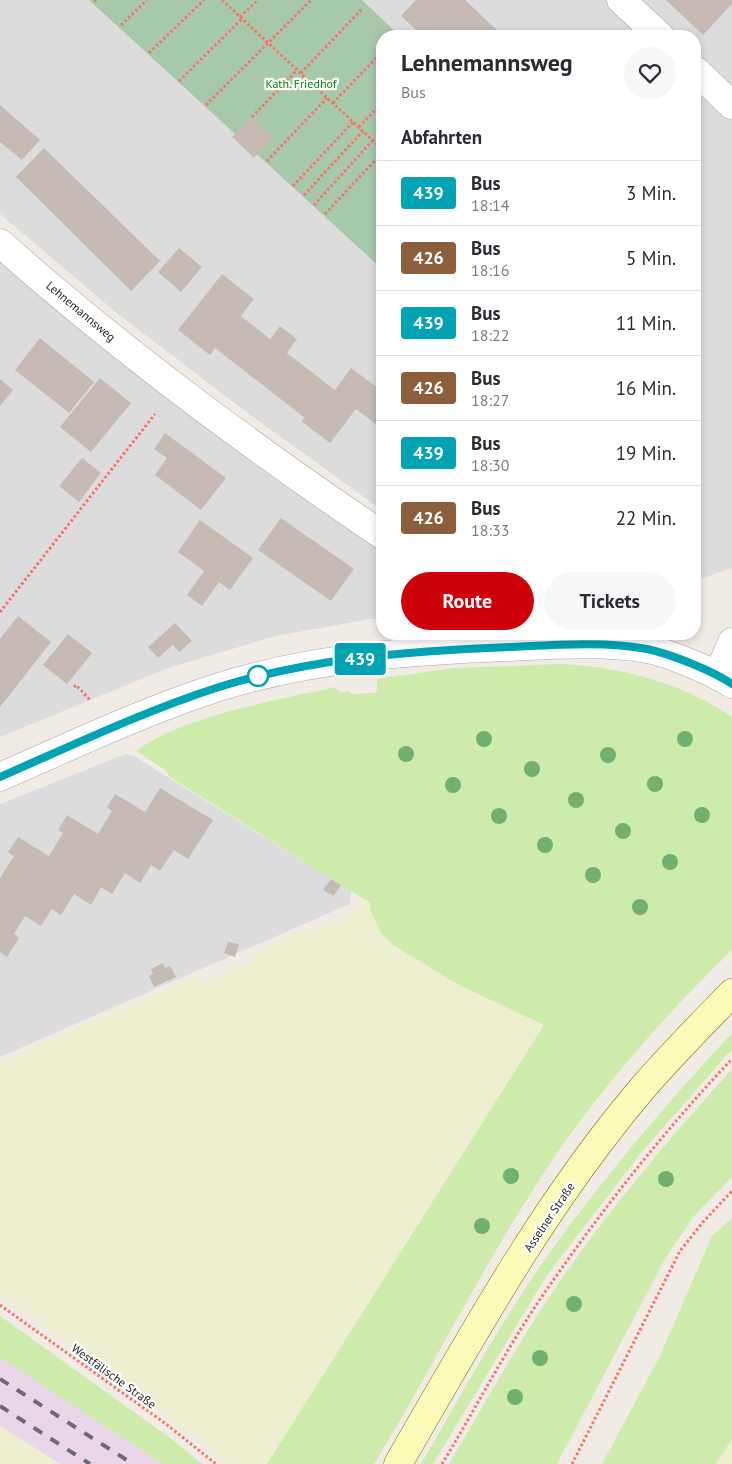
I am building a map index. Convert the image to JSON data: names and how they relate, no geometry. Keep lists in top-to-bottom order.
{
  "streets": {
    "main road": ["Asselner Straße"],
    "street": ["Lehnemannsweg"],
    "path": ["Westfälische Straße"]
  },
  "parks": ["Kath. Friedhof"],
  "lines": ["bus line 439"],
  "page": {
    "on_map": "439",
    "heading": [
      ["Lehnemannsweg", "Bus"],
      "Abfahrten"
    ],
    "list": [
      {
        "mark": "439",
        "name": "Bus",
        "note": "18:14",
        "value": "3 Min."
      },
      {
        "mark": "426",
        "name": "Bus",
        "note": "18:16",
        "value": "5 Min."
      },
      {
        "mark": "439",
        "name": "Bus",
        "note": "18:22",
        "value": "11 Min."
      },
      {
        "mark": "426",
        "name": "Bus",
        "note": "18:27",
        "value": "16 Min."
      },
      {
        "mark": "439",
        "name": "Bus",
        "note": "18:30",
        "value": "19 Min."
      },
      {
        "mark": "426",
        "name": "Bus",
        "note": "18:33",
        "value": "22 Min."
      }
    ],
    "buttons": ["Route", "Tickets"]
  }
}
